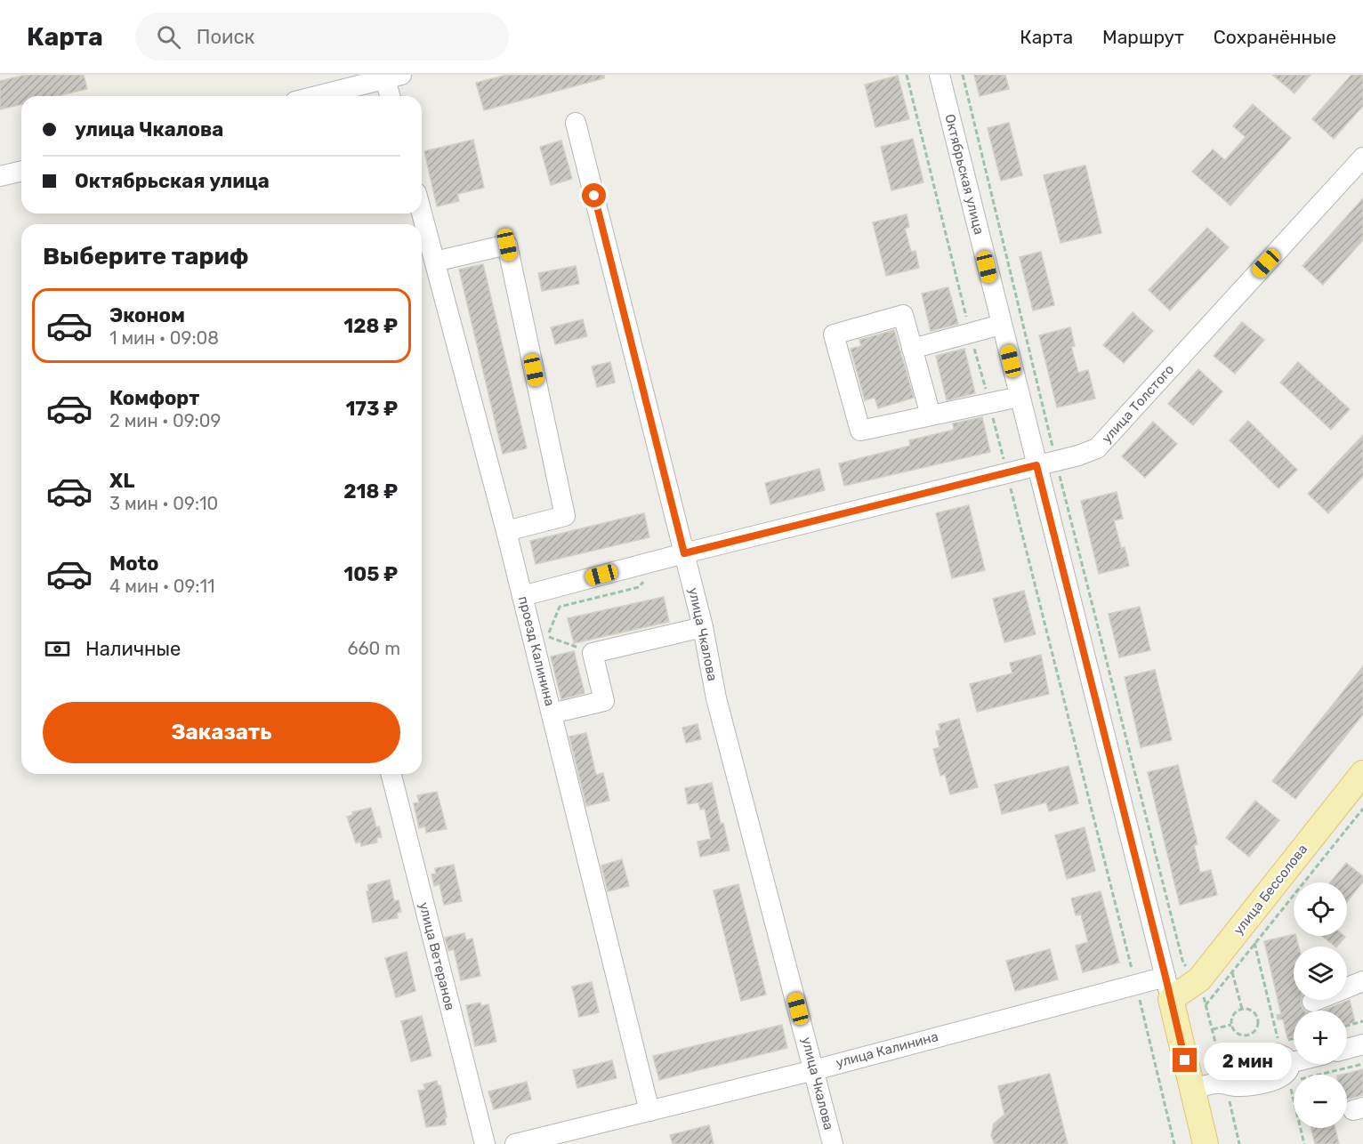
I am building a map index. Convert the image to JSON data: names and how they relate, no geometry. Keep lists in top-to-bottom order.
{
  "streets": {
    "main road": ["Октябрьская улица", "улица Бессолова"],
    "street": [
      "улица Толстого",
      "улица Чкалова",
      "проезд Калинина",
      "улица Ветеранов",
      "улица Калинина"
    ]
  },
  "crossings": [
    ["Октябрьская улица", "улица Толстого"],
    ["Октябрьская улица", "улица Бессолова"],
    ["Октябрьская улица", "улица Калинина"],
    ["улица Толстого", "улица Чкалова"],
    ["улица Толстого", "проезд Калинина"],
    ["улица Чкалова", "улица Калинина"],
    ["проезд Калинина", "улица Калинина"],
    ["улица Бессолова", "улица Калинина"]
  ],
  "page": {
    "header": "Карта",
    "search": "Поиск",
    "nav": ["Карта", "Маршрут", "Сохранённые"],
    "banner": ["улица Чкалова", "Октябрьская улица"],
    "heading": "Выберите тариф",
    "list": [
      {
        "name": "Эконом",
        "note": "1 мин · 09:08",
        "value": "128 ₽"
      },
      {
        "name": "Комфорт",
        "note": "2 мин · 09:09",
        "value": "173 ₽"
      },
      {
        "name": "XL",
        "note": "3 мин · 09:10",
        "value": "218 ₽"
      },
      {
        "name": "Moto",
        "note": "4 мин · 09:11",
        "value": "105 ₽"
      }
    ],
    "pay": ["Наличные", "660 m"],
    "buttons": "Заказать",
    "map_buttons": ["+", "−"],
    "bubble": "2 мин"
  }
}
